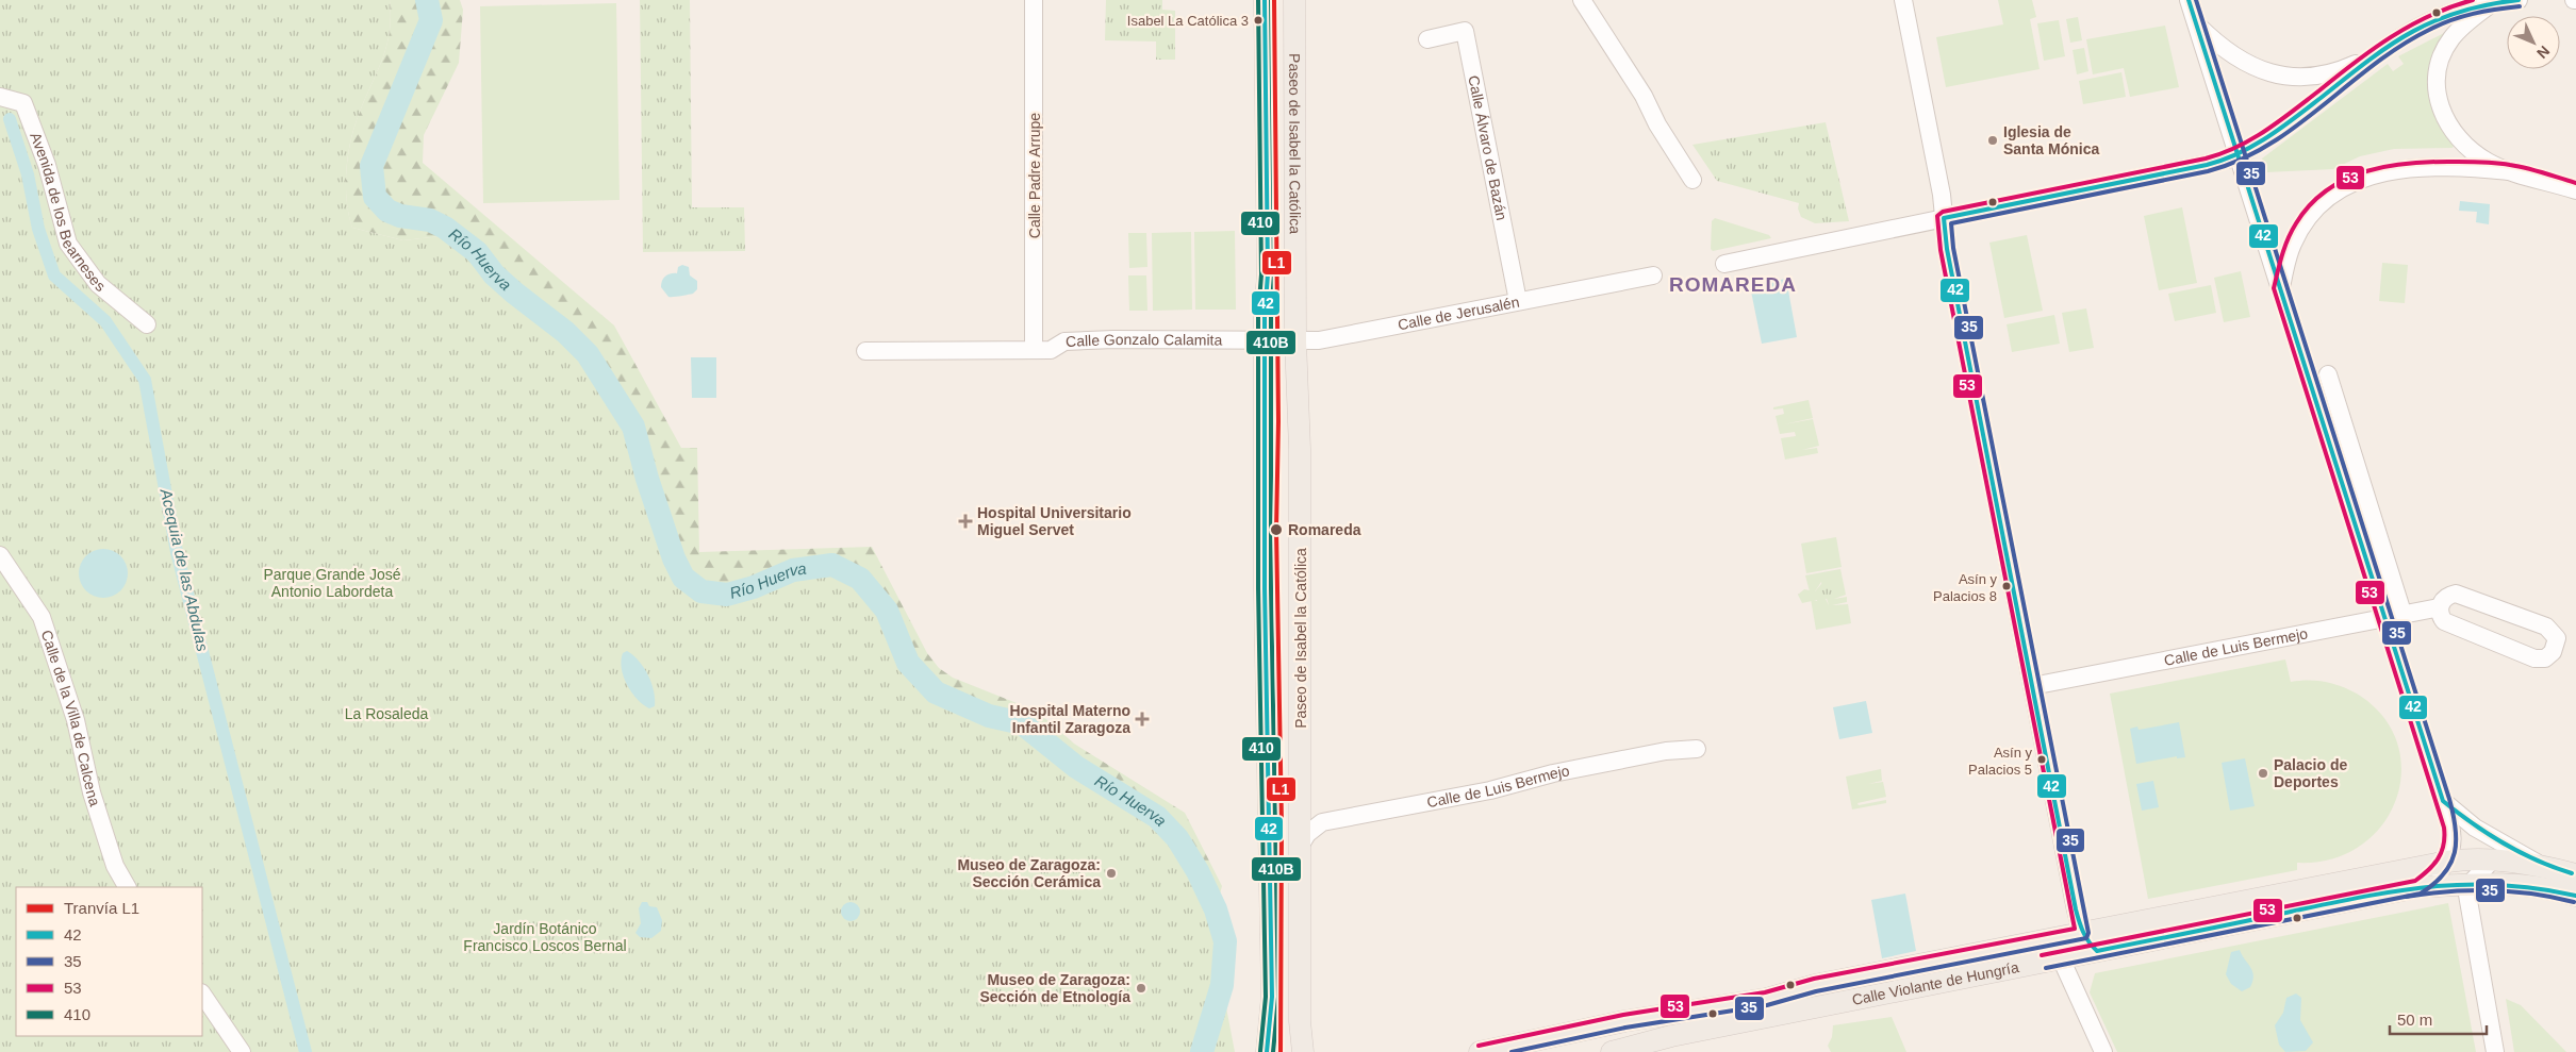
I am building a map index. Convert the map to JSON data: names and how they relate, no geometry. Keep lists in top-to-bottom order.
{
  "streets": {
    "main road": ["Paseo de Isabel la Católica", "Calle Violante de Hungría"],
    "street": [
      "Calle Álvaro de Bazán",
      "Calle Padre Arrupe",
      "Avenida de los Bearneses",
      "Calle de Jerusalén",
      "Calle Gonzalo Calamita",
      "Calle de Luis Bermejo",
      "Calle de la Villa de Calcena"
    ]
  },
  "crossings": [
    ["Paseo de Isabel la Católica", "Calle de Jerusalén"],
    ["Paseo de Isabel la Católica", "Calle Gonzalo Calamita"],
    ["Calle Álvaro de Bazán", "Calle de Jerusalén"],
    ["Calle Padre Arrupe", "Calle Gonzalo Calamita"],
    ["Calle de Jerusalén", "Calle Gonzalo Calamita"]
  ],
  "districts": ["ROMAREDA"],
  "water": ["Río Huerva", "Acequia de las Abdulas"],
  "parks": ["Parque Grande José Antonio Labordeta", "La Rosaleda", "Jardín Botánico Francisco Loscos Bernal"],
  "places": {
    "other": [
      "Isabel La Católica 3",
      "Iglesia de Santa Mónica",
      "Romareda",
      "Asín y Palacios 8",
      "Asín y Palacios 5",
      "Palacio de Deportes",
      "Museo de Zaragoza: Sección Cerámica",
      "Museo de Zaragoza: Sección de Etnología"
    ],
    "health": ["Hospital Universitario Miguel Servet", "Hospital Materno Infantil Zaragoza"]
  },
  "lines": [
    "tram line L1",
    "transit line 42",
    "transit line 35",
    "transit line 53",
    "transit line 410",
    "transit line 410B"
  ],
  "legend": [
    "Tranvía L1",
    "42",
    "35",
    "53",
    "410"
  ],
  "scale_bar": "50 m",
  "north": "bottom right"
}
